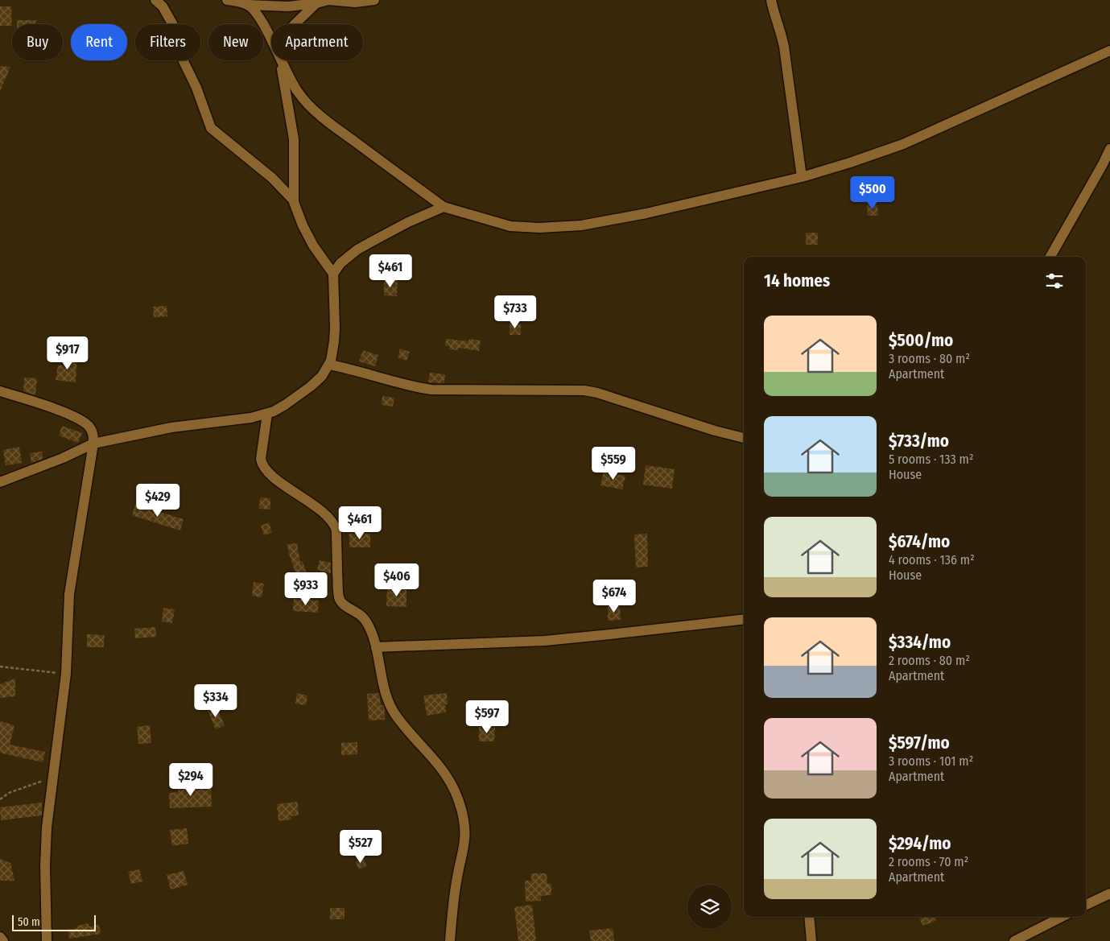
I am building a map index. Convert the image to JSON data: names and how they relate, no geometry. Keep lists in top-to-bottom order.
{
  "scale_bar": "50 m",
  "page": {
    "chip": [
      "Buy",
      "Rent",
      "Filters",
      "New",
      "Apartment"
    ],
    "price": [
      "$500",
      "$461",
      "$733",
      "$917",
      "$559",
      "$429",
      "$461",
      "$406",
      "$933",
      "$674",
      "$334",
      "$597",
      "$294",
      "$527"
    ],
    "heading": "14 homes",
    "list": [
      {
        "name": "$500/mo",
        "note": "3 rooms · 80 m² · Apartment"
      },
      {
        "name": "$733/mo",
        "note": "5 rooms · 133 m² · House"
      },
      {
        "name": "$674/mo",
        "note": "4 rooms · 136 m² · House"
      },
      {
        "name": "$334/mo",
        "note": "2 rooms · 80 m² · Apartment"
      },
      {
        "name": "$597/mo",
        "note": "3 rooms · 101 m² · Apartment"
      },
      {
        "name": "$294/mo",
        "note": "2 rooms · 70 m² · Apartment"
      }
    ],
    "scale": "50 m"
  }
}
